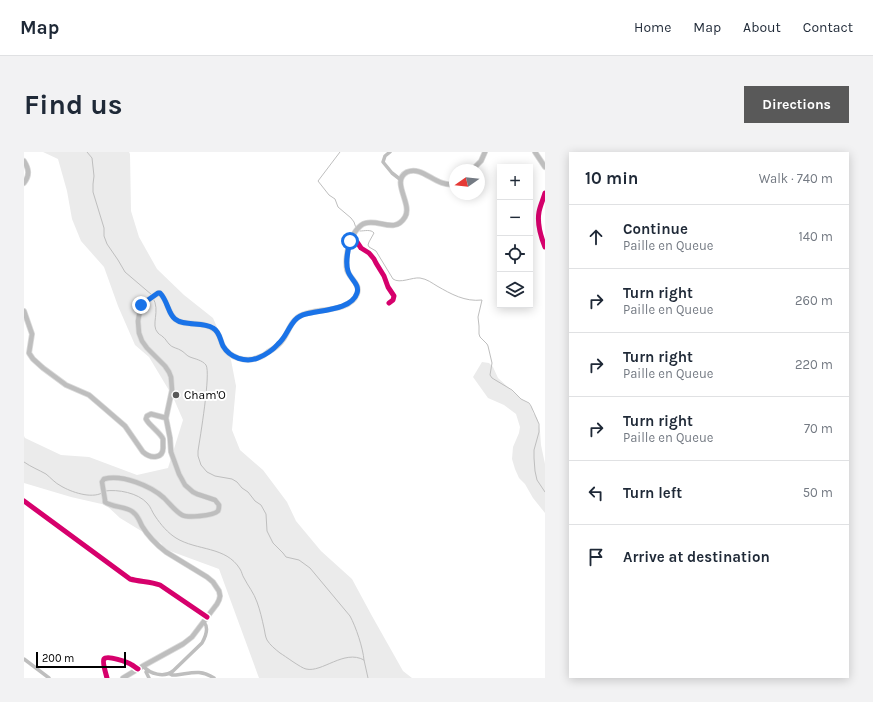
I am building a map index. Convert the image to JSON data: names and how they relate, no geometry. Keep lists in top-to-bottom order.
{
  "places": ["Cham'O"],
  "scale_bar": "200 m",
  "north": "left",
  "page": {
    "header": "Map",
    "nav": [
      "Home",
      "Map",
      "About",
      "Contact"
    ],
    "buttons": "Directions",
    "title": "Find us",
    "heading": ["10 min", "Walk · 740 m"],
    "map_buttons": ["+", "−"],
    "list": [
      ["Continue", "Paille en Queue", "140 m"],
      ["Turn right", "Paille en Queue", "260 m"],
      ["Turn right", "Paille en Queue", "220 m"],
      ["Turn right", "Paille en Queue", "70 m"],
      ["Turn left", "50 m"],
      "Arrive at destination"
    ],
    "scale": "200 m"
  }
}
